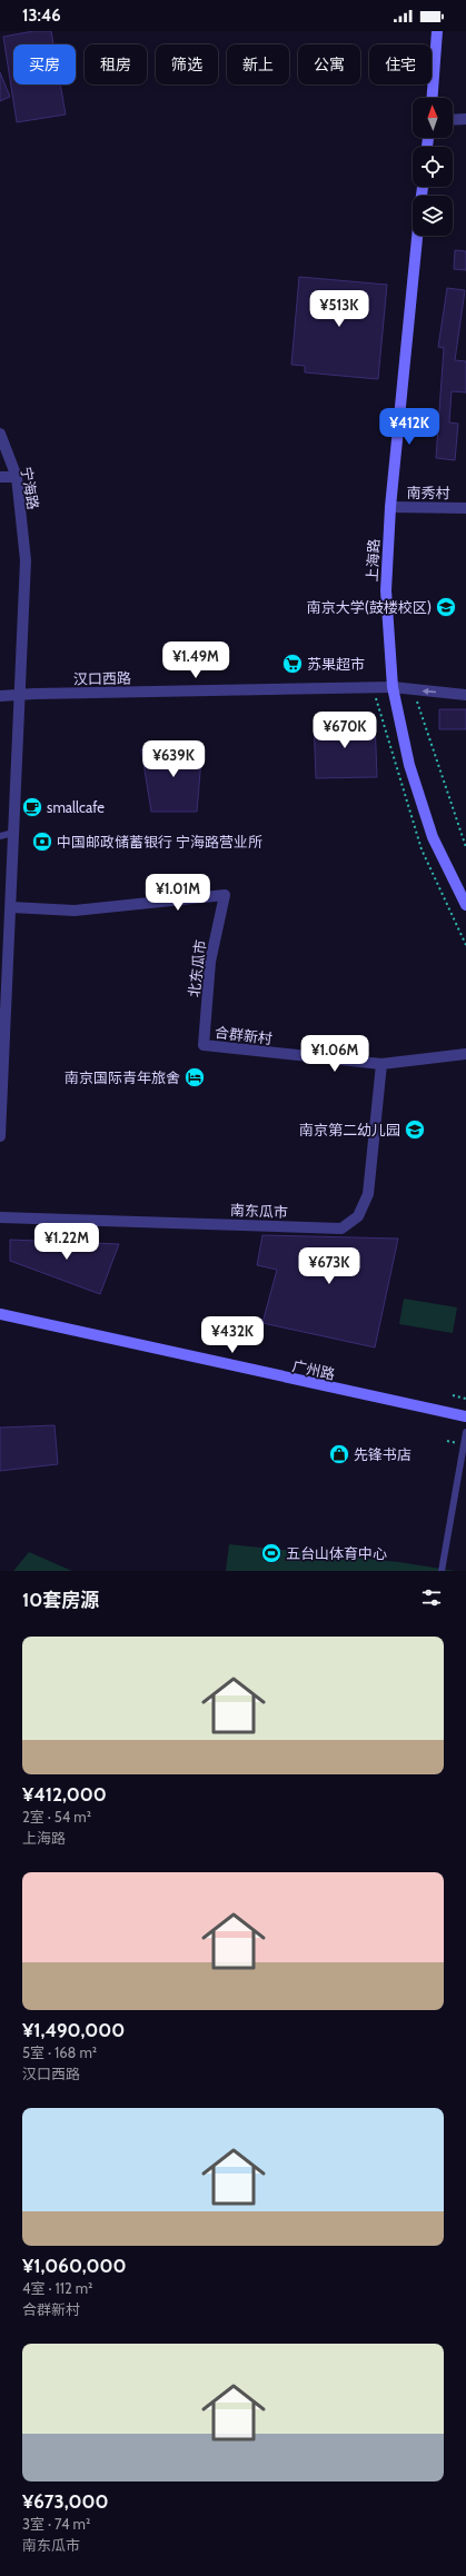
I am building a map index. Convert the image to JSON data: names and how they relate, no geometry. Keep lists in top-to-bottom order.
{
  "streets": {
    "main road": ["上海路", "广州路"],
    "street": [
      "宁海路",
      "南秀村",
      "汉口西路",
      "北东瓜市",
      "合群新村",
      "南东瓜市"
    ]
  },
  "crossings": [
    ["宁海路", "汉口西路"],
    ["宁海路", "北东瓜市"],
    ["南秀村", "上海路"],
    ["上海路", "汉口西路"],
    ["北东瓜市", "合群新村"],
    ["合群新村", "南东瓜市"]
  ],
  "places": {
    "school or university": ["南京大学(鼓楼校区)", "南京第二幼儿园"],
    "supermarket": ["苏果超市"],
    "cafe": ["smallcafe"],
    "bank": ["中国邮政储蓄银行 宁海路营业所"],
    "hotel": ["南京国际青年旅舍"],
    "shop": ["先锋书店"],
    "sports": ["五台山体育中心"]
  },
  "north": "top",
  "page": {
    "status": "13:46",
    "chip": [
      "买房",
      "租房",
      "筛选",
      "新上",
      "公寓",
      "住宅"
    ],
    "price": [
      "¥513K",
      "¥412K",
      "¥1.49M",
      "¥670K",
      "¥639K",
      "¥1.01M",
      "¥1.06M",
      "¥1.22M",
      "¥673K",
      "¥432K"
    ],
    "heading": "10套房源",
    "list": [
      {
        "name": "¥412,000",
        "note": "2室 · 54 m² · 上海路"
      },
      {
        "name": "¥1,490,000",
        "note": "5室 · 168 m² · 汉口西路"
      },
      {
        "name": "¥1,060,000",
        "note": "4室 · 112 m² · 合群新村"
      },
      {
        "name": "¥673,000",
        "note": "3室 · 74 m² · 南东瓜市"
      }
    ]
  }
}
